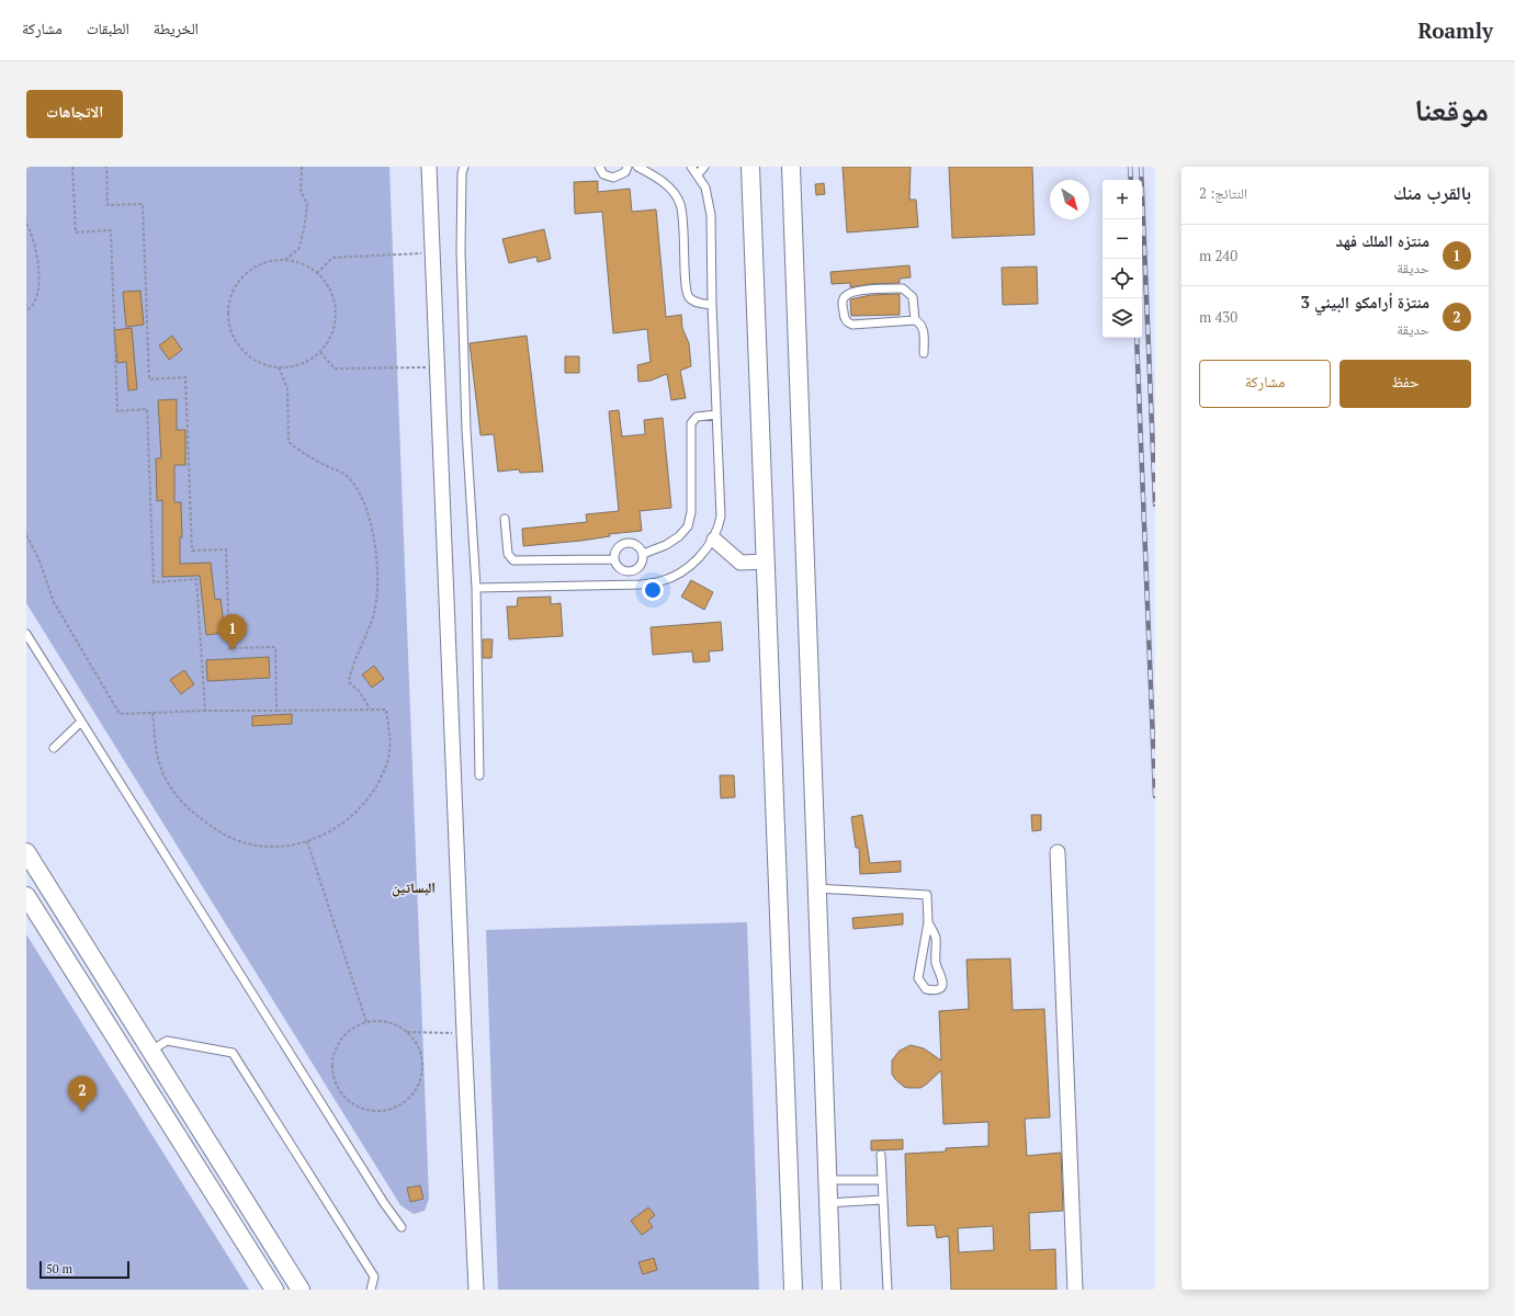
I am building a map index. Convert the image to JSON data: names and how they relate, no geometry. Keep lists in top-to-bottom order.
{
  "districts": ["البساتين"],
  "scale_bar": "50 m",
  "north": "bottom right",
  "page": {
    "header": "Roamly",
    "nav": ["الخريطة", "الطبقات", "مشاركة"],
    "title": "موقعنا",
    "buttons": [
      "الاتجاهات",
      ["حفظ", "مشاركة"]
    ],
    "heading": ["بالقرب منك", "النتائج: 2"],
    "map_buttons": ["+", "−"],
    "list": [
      {
        "mark": "1",
        "name": "منتزه الملك فهد",
        "note": "حديقة",
        "value": "240 m"
      },
      {
        "mark": "2",
        "name": "منتزة أرامكو البيئي 3",
        "note": "حديقة",
        "value": "430 m"
      }
    ],
    "pins": ["1", "2"],
    "scale": "50 m"
  }
}
